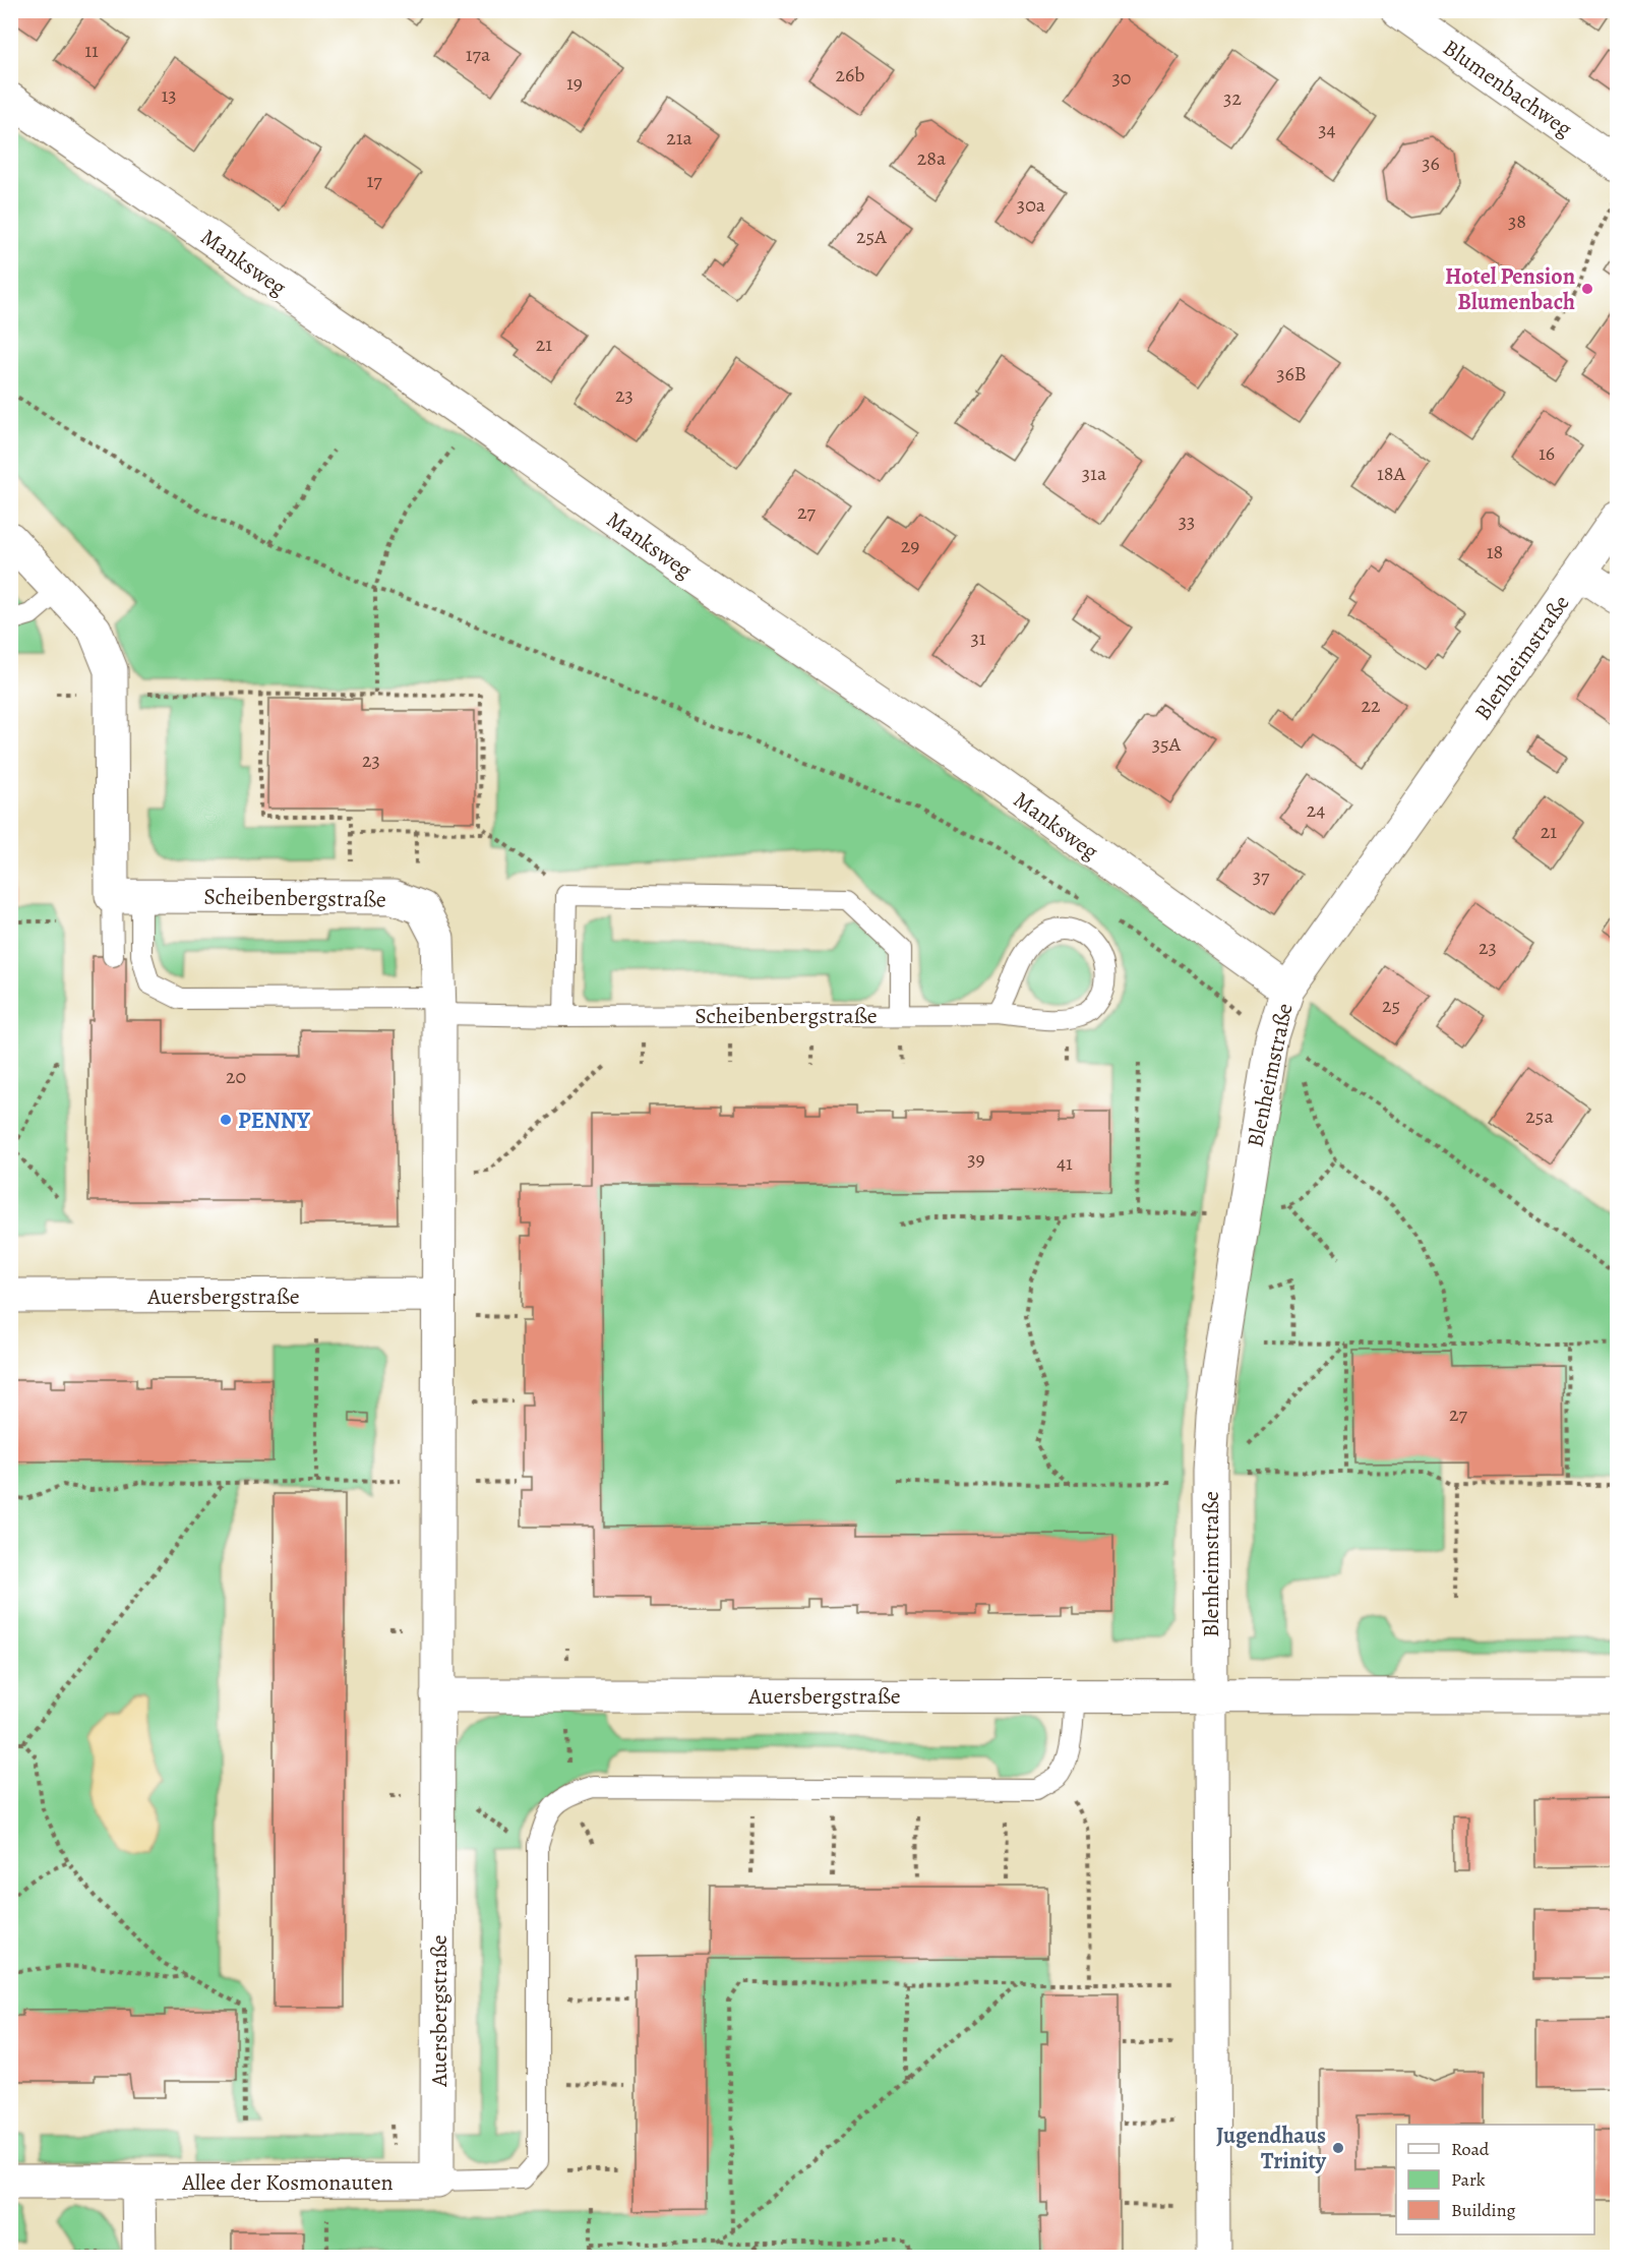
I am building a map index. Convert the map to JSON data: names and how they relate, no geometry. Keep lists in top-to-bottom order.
{
  "streets": {
    "street": [
      "Blumenbachweg",
      "Manksweg",
      "Blenheimstraße",
      "Scheibenbergstraße",
      "Auersbergstraße",
      "Allee der Kosmonauten"
    ]
  },
  "crossings": [
    ["Manksweg", "Blenheimstraße"],
    ["Blenheimstraße", "Auersbergstraße"],
    ["Scheibenbergstraße", "Auersbergstraße"],
    ["Auersbergstraße", "Allee der Kosmonauten"]
  ],
  "places": ["Hotel Pension Blumenbach", "PENNY", "Jugendhaus Trinity"],
  "house_numbers": [
    "11",
    "17a",
    "26b",
    "30",
    "19",
    "13",
    "32",
    "34",
    "21a",
    "28a",
    "36",
    "17",
    "30a",
    "38",
    "25A",
    "21",
    "36B",
    "23",
    "16",
    "31a",
    "18A",
    "27",
    "33",
    "29",
    "18",
    "31",
    "22",
    "35A",
    "23",
    "24",
    "21",
    "37",
    "23",
    "25",
    "20",
    "25a",
    "39",
    "41",
    "27"
  ],
  "legend": ["Road", "Park", "Building"]
}
